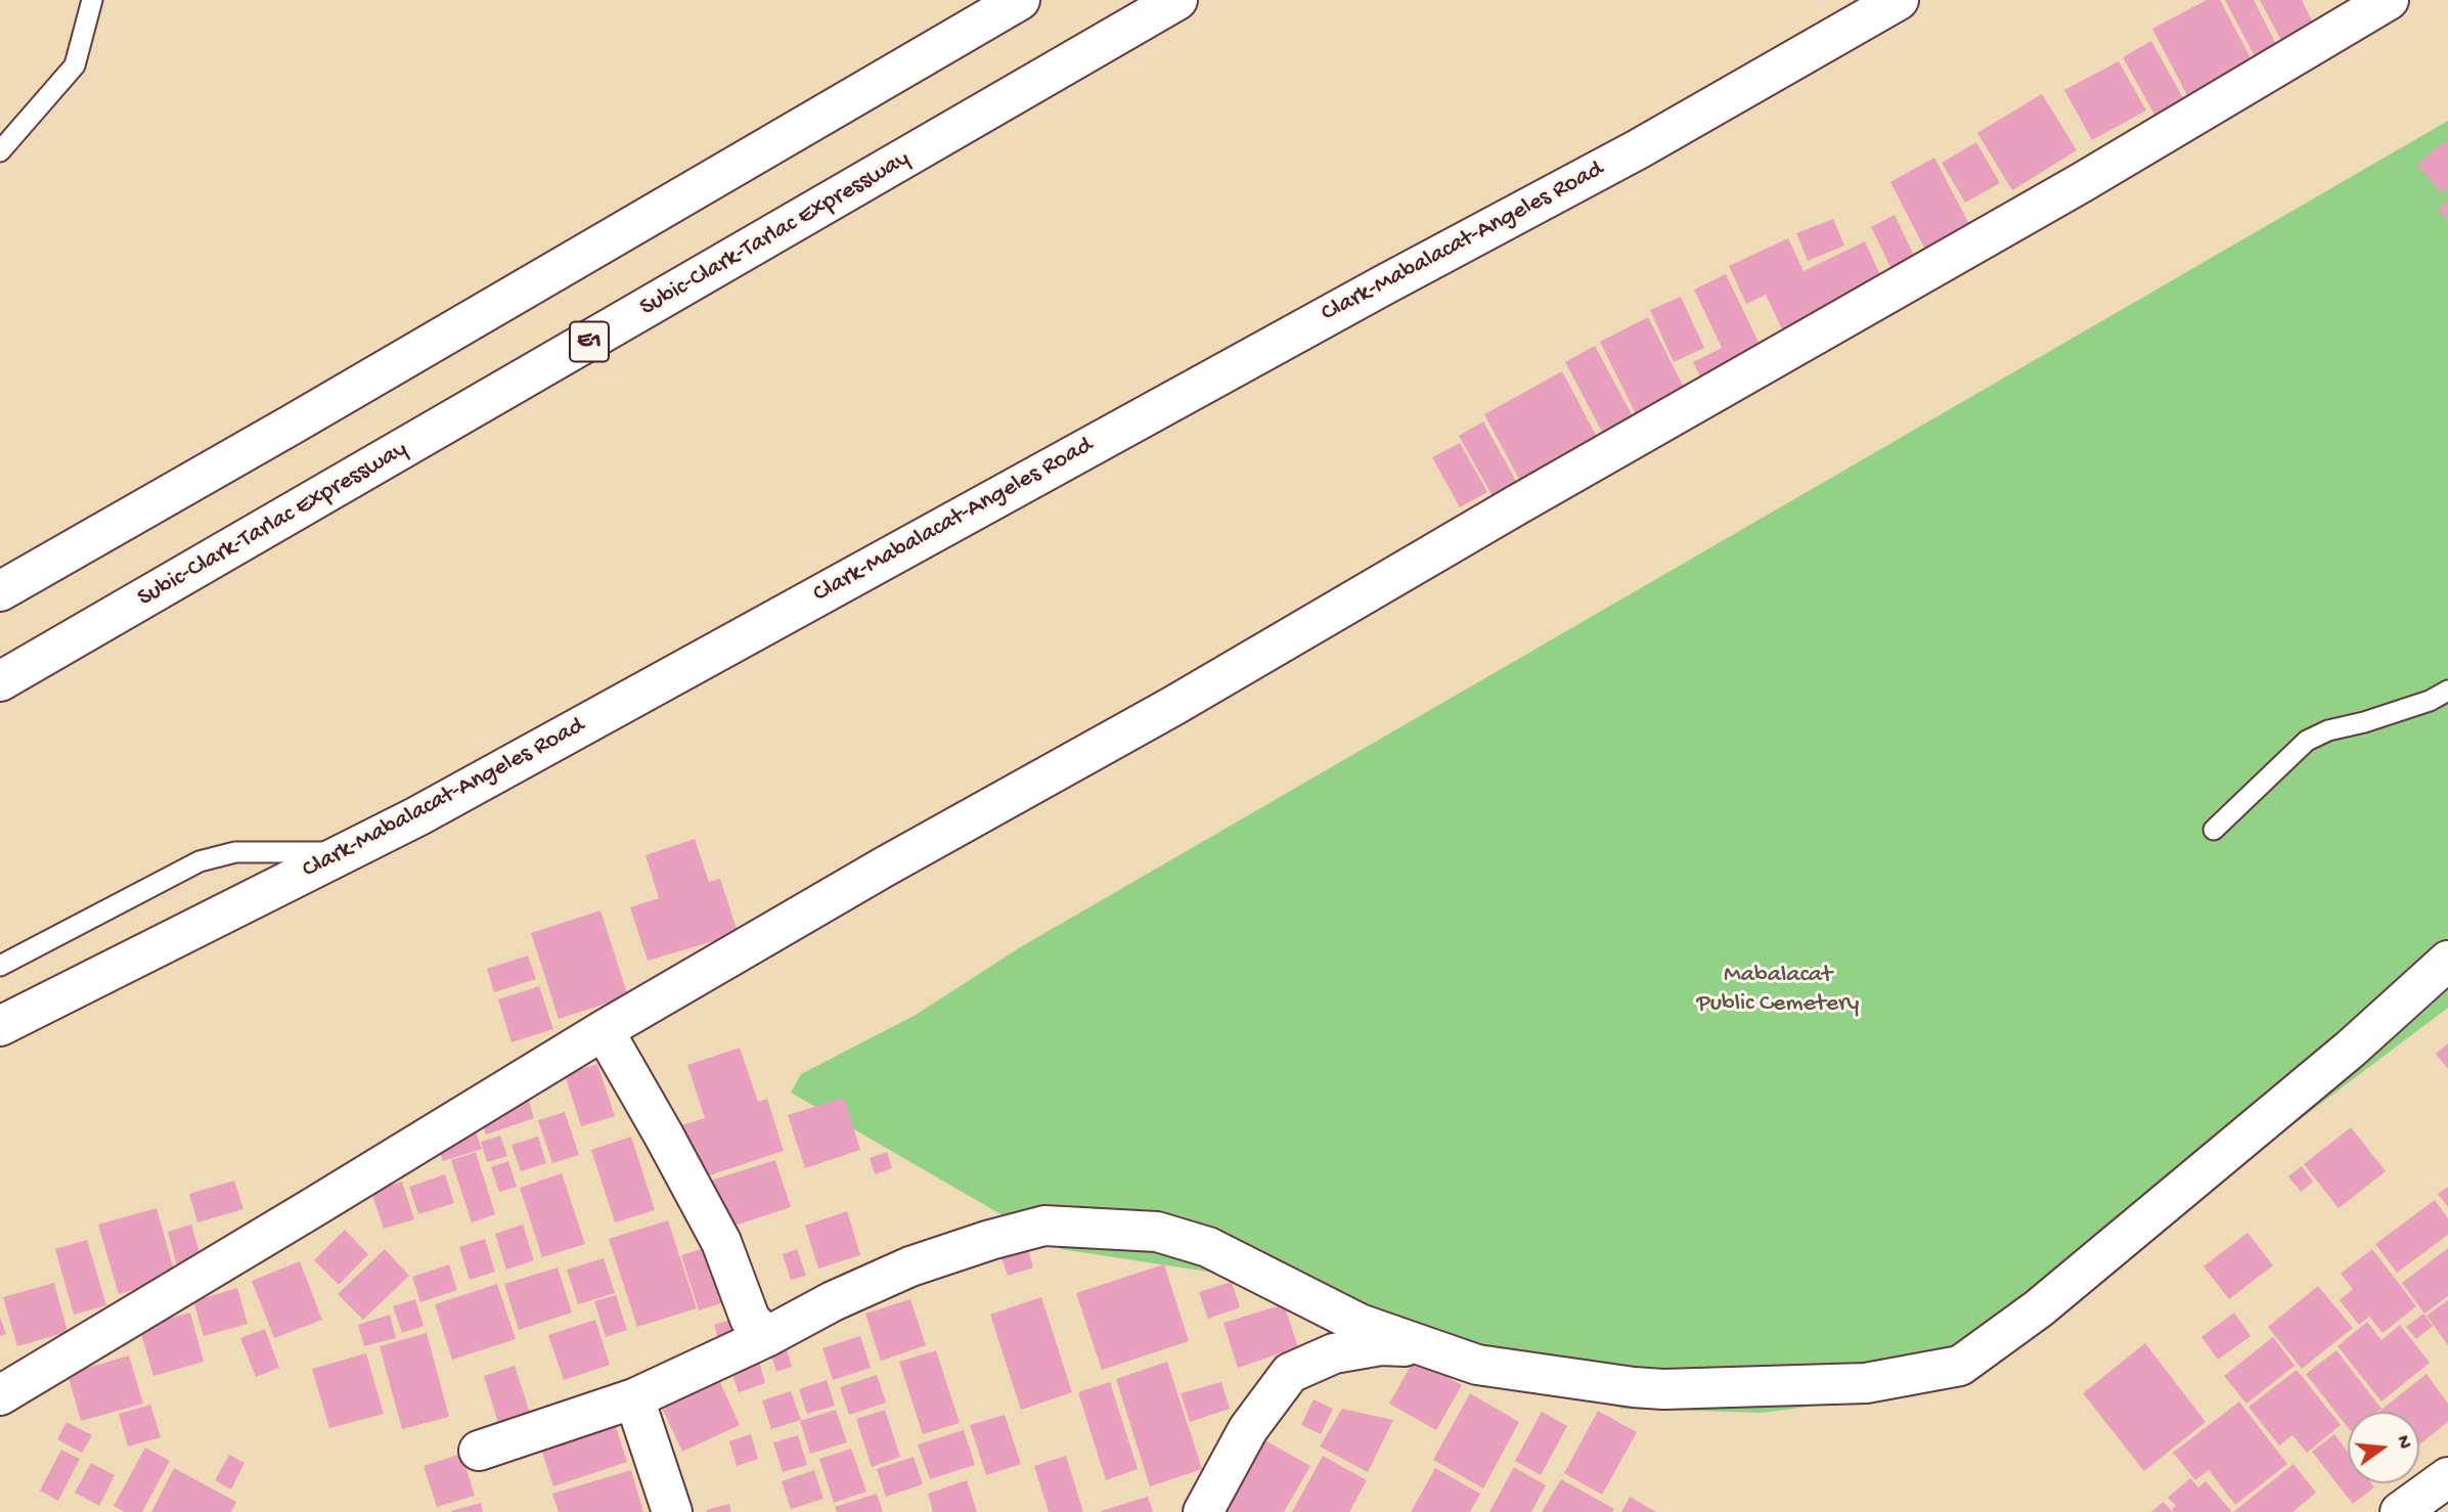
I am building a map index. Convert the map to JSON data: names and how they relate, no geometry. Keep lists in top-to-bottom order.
{
  "streets": {
    "main road": ["Subic-Clark-Tarlac Expressway", "Clark-Mabalacat-Angeles Road", "E1"]
  },
  "parks": ["Mabalacat Public Cemetery"],
  "north": "right"
}
